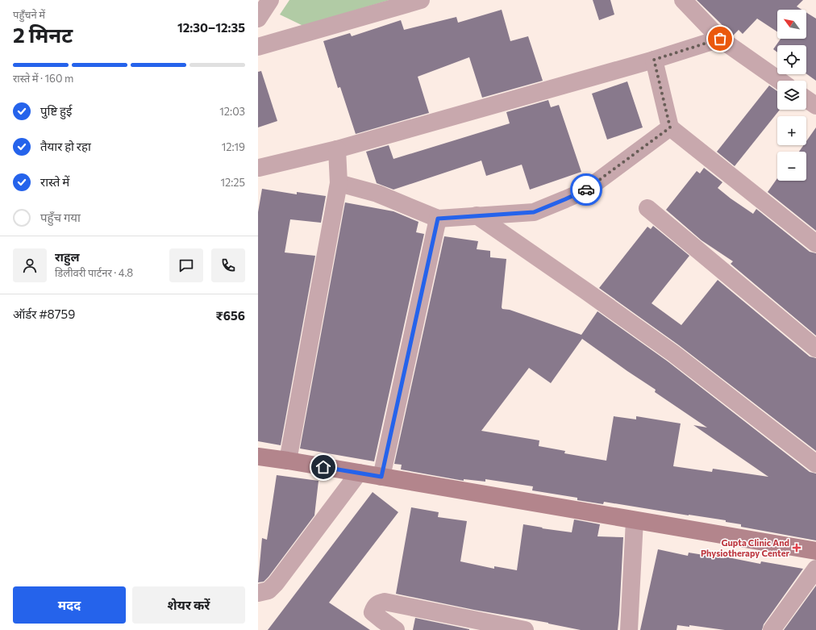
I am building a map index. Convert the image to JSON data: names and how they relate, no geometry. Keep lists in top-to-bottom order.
{
  "places": {
    "health": ["Gupta Clinic And Physiotherapy Center"]
  },
  "north": "top left",
  "page": {
    "heading": ["2 मिनट", "पहुँचने में", "12:30–12:35"],
    "panel": [
      "राहुल",
      "डिलीवरी पार्टनर · 4.8",
      "ऑर्डर #8759",
      "₹656"
    ],
    "map_buttons": ["+", "−"],
    "bar": "रास्ते में · 160 m",
    "list": [
      ["पुष्टि हुई", "12:03"],
      ["तैयार हो रहा", "12:19"],
      ["रास्ते में", "12:25"],
      "पहुँच गया"
    ],
    "buttons": ["मदद", "शेयर करें"]
  }
}
